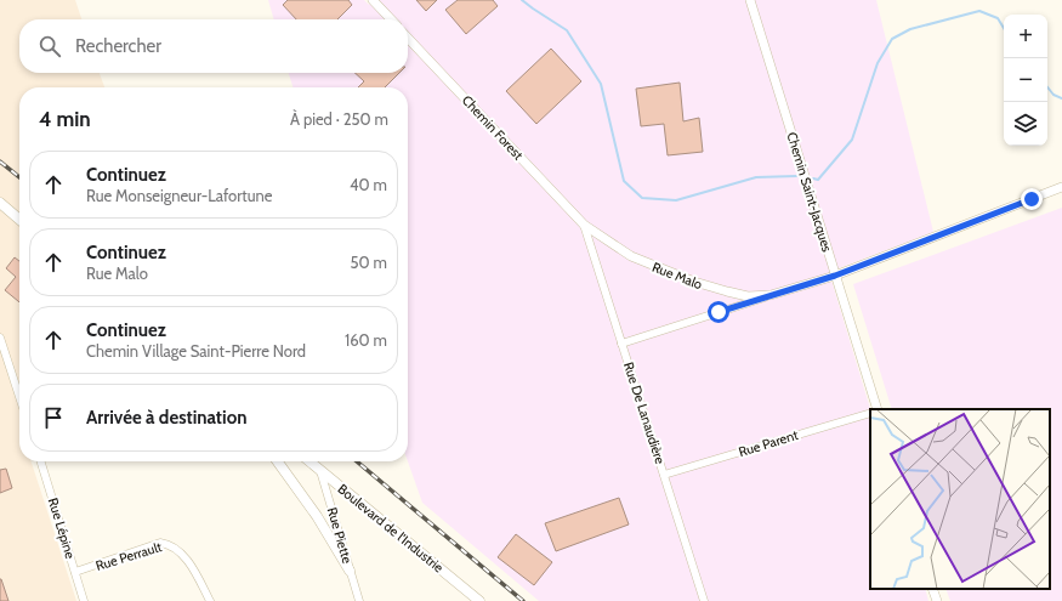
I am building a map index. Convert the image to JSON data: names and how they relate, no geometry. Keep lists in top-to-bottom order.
{
  "streets": {
    "main road": ["Boulevard de l'Industrie"],
    "street": [
      "Chemin Forest",
      "Chemin Saint-Jacques",
      "Rue Malo",
      "Rue De Lanaudière",
      "Rue Parent",
      "Rue Lépine",
      "Rue Piette",
      "Rue Perrault"
    ]
  },
  "crossings": [
    ["Chemin Forest", "Rue Malo"],
    ["Chemin Forest", "Rue De Lanaudière"],
    ["Chemin Saint-Jacques", "Rue Malo"],
    ["Rue Malo", "Rue De Lanaudière"],
    ["Rue De Lanaudière", "Rue Parent"],
    ["Rue Lépine", "Rue Perrault"],
    ["Boulevard de l'Industrie", "Rue Piette"]
  ],
  "page": {
    "map_buttons": ["+", "−"],
    "search": "Rechercher",
    "heading": ["4 min", "À pied · 250 m"],
    "list": [
      ["Continuez", "Rue Monseigneur-Lafortune", "40 m"],
      ["Continuez", "Rue Malo", "50 m"],
      ["Continuez", "Chemin Village Saint-Pierre Nord", "160 m"],
      "Arrivée à destination"
    ]
  }
}
